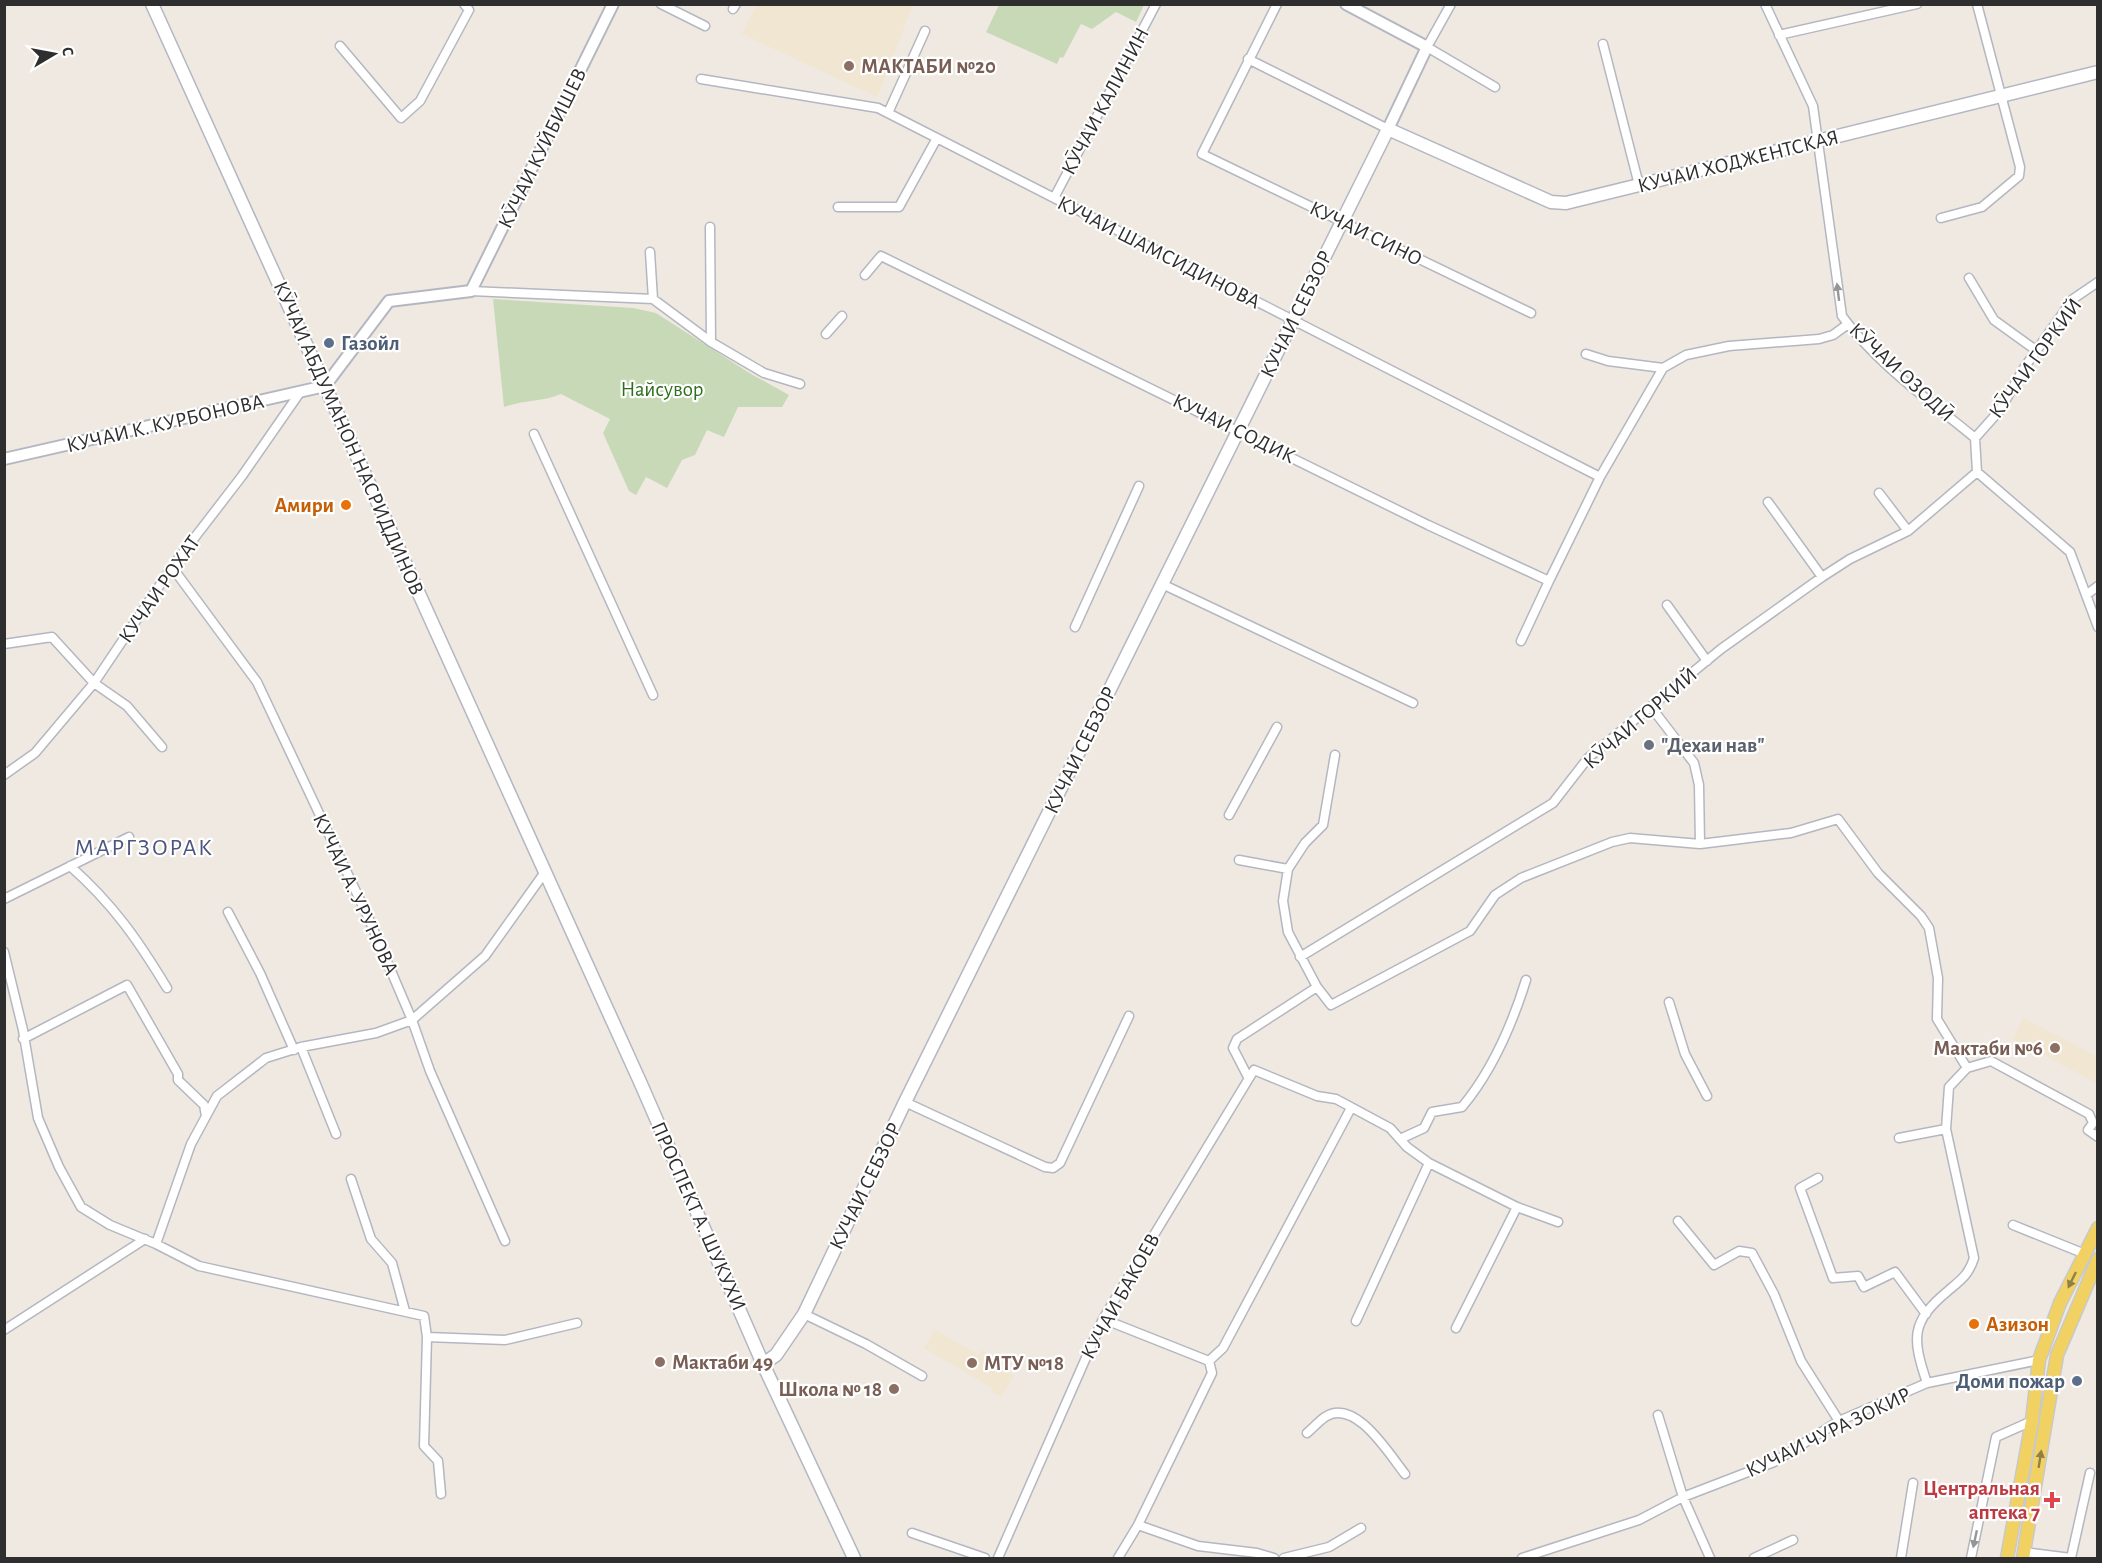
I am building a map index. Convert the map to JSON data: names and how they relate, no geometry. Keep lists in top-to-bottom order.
{
  "streets": {
    "main road": [
      "КУЧАИ ХОДЖЕНТСКАЯ",
      "КУЧАИ СЕБЗОР",
      "КӮЧАИ АБДУМАНОН НАСРИДДИНОВ",
      "ПРОСПЕКТ А. ШУКУХИ"
    ],
    "street": [
      "КӮЧАИ КАЛИНИН",
      "КӮЧАИ КУЙБИШЕВ",
      "КУЧАИ СИНО",
      "КУЧАИ ШАМСИДИНОВА",
      "КӮЧАИ ГОРКИЙ",
      "КӮЧАИ ОЗОДӢ",
      "КУЧАИ К. КУРБОНОВА",
      "КУЧАИ СОДИК",
      "КУЧАИ РОХАТ",
      "КУЧАИ А. УРУНОВА",
      "КУЧАИ БАКОЕВ",
      "КУЧАИ ЧУРА ЗОКИР"
    ]
  },
  "crossings": [
    ["КӮЧАИ КАЛИНИН", "КУЧАИ ШАМСИДИНОВА"],
    ["КУЧАИ ХОДЖЕНТСКАЯ", "КУЧАИ СЕБЗОР"],
    ["КУЧАИ ХОДЖЕНТСКАЯ", "КӮЧАИ ОЗОДӢ"],
    ["КУЧАИ СИНО", "КУЧАИ СЕБЗОР"],
    ["КУЧАИ ШАМСИДИНОВА", "КУЧАИ СЕБЗОР"],
    ["КУЧАИ СЕБЗОР", "КУЧАИ СОДИК"],
    ["КУЧАИ СЕБЗОР", "ПРОСПЕКТ А. ШУКУХИ"],
    ["КӮЧАИ ГОРКИЙ", "КӮЧАИ ОЗОДӢ"],
    ["КУЧАИ К. КУРБОНОВА", "КӮЧАИ АБДУМАНОН НАСРИДДИНОВ"],
    ["КУЧАИ К. КУРБОНОВА", "КУЧАИ РОХАТ"],
    ["КӮЧАИ АБДУМАНОН НАСРИДДИНОВ", "ПРОСПЕКТ А. ШУКУХИ"],
    ["КУЧАИ РОХАТ", "КУЧАИ А. УРУНОВА"]
  ],
  "districts": ["МАРГЗОРАК"],
  "parks": ["Найсувор"],
  "places": {
    "other": [
      "МАКТАБИ №20",
      "Газойл",
      "Амири",
      "\"Дехаи нав\"",
      "Мактаби №6",
      "Азизон",
      "Мактаби 49",
      "МТУ №18",
      "Доми пожар",
      "Школа № 18"
    ],
    "health": ["Центральная аптека 7"]
  },
  "north": "right"
}
